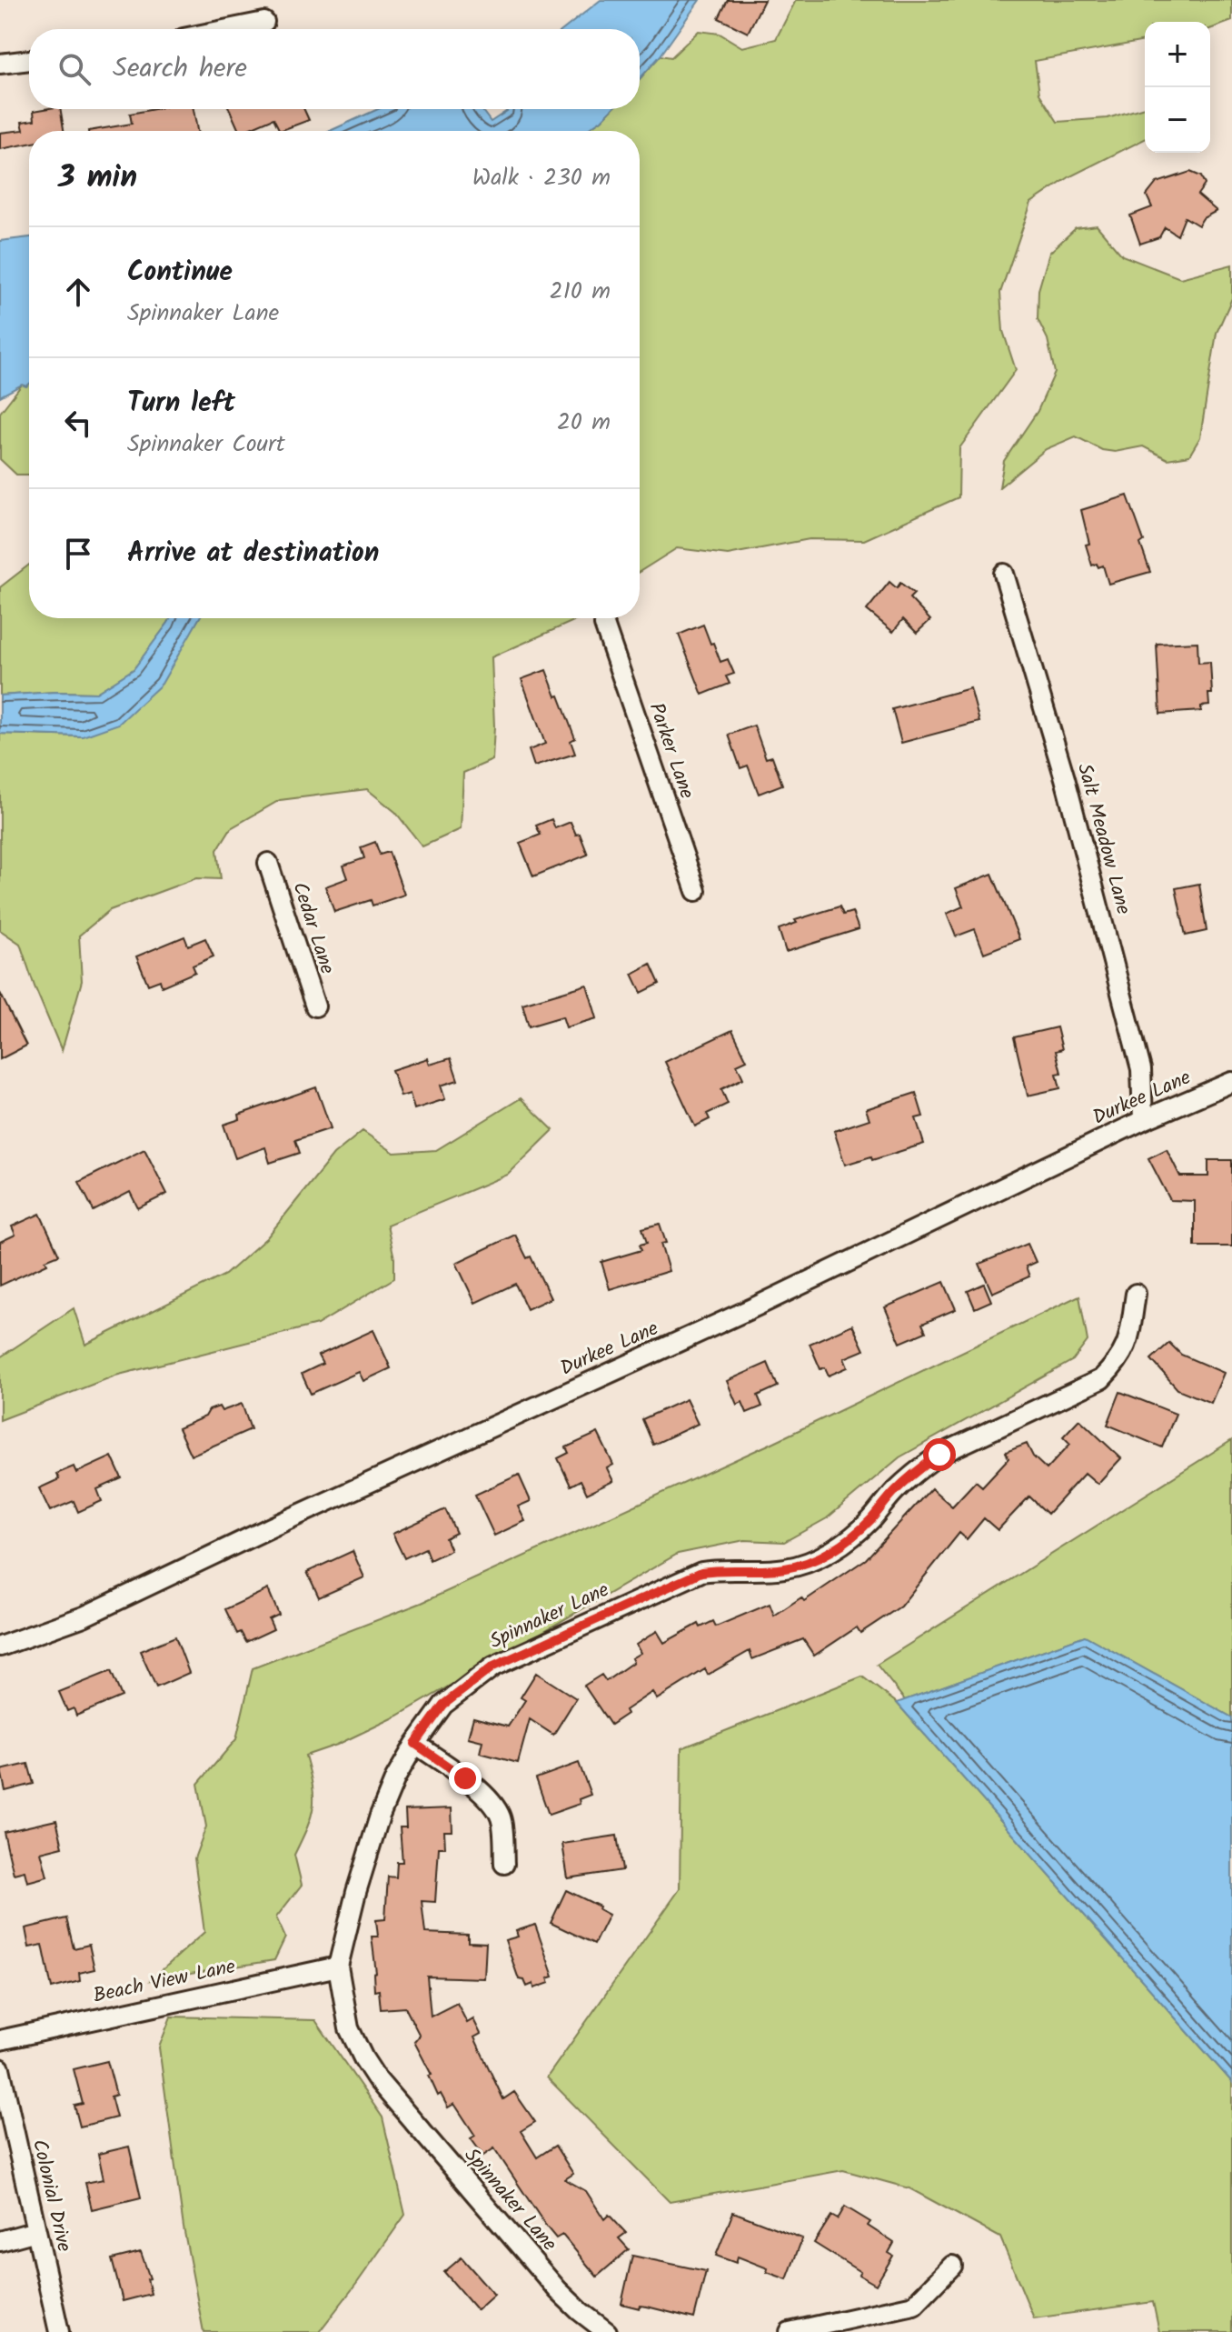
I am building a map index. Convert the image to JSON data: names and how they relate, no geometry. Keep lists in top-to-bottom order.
{
  "streets": {
    "street": [
      "Parker Lane",
      "Salt Meadow Lane",
      "Cedar Lane",
      "Durkee Lane",
      "Spinnaker Lane",
      "Beach View Lane",
      "Colonial Drive"
    ]
  },
  "crossings": [
    ["Salt Meadow Lane", "Durkee Lane"],
    ["Spinnaker Lane", "Beach View Lane"]
  ],
  "page": {
    "map_buttons": ["+", "−"],
    "search": "Search here",
    "heading": ["3 min", "Walk · 230 m"],
    "list": [
      ["Continue", "Spinnaker Lane", "210 m"],
      ["Turn left", "Spinnaker Court", "20 m"],
      "Arrive at destination"
    ]
  }
}
